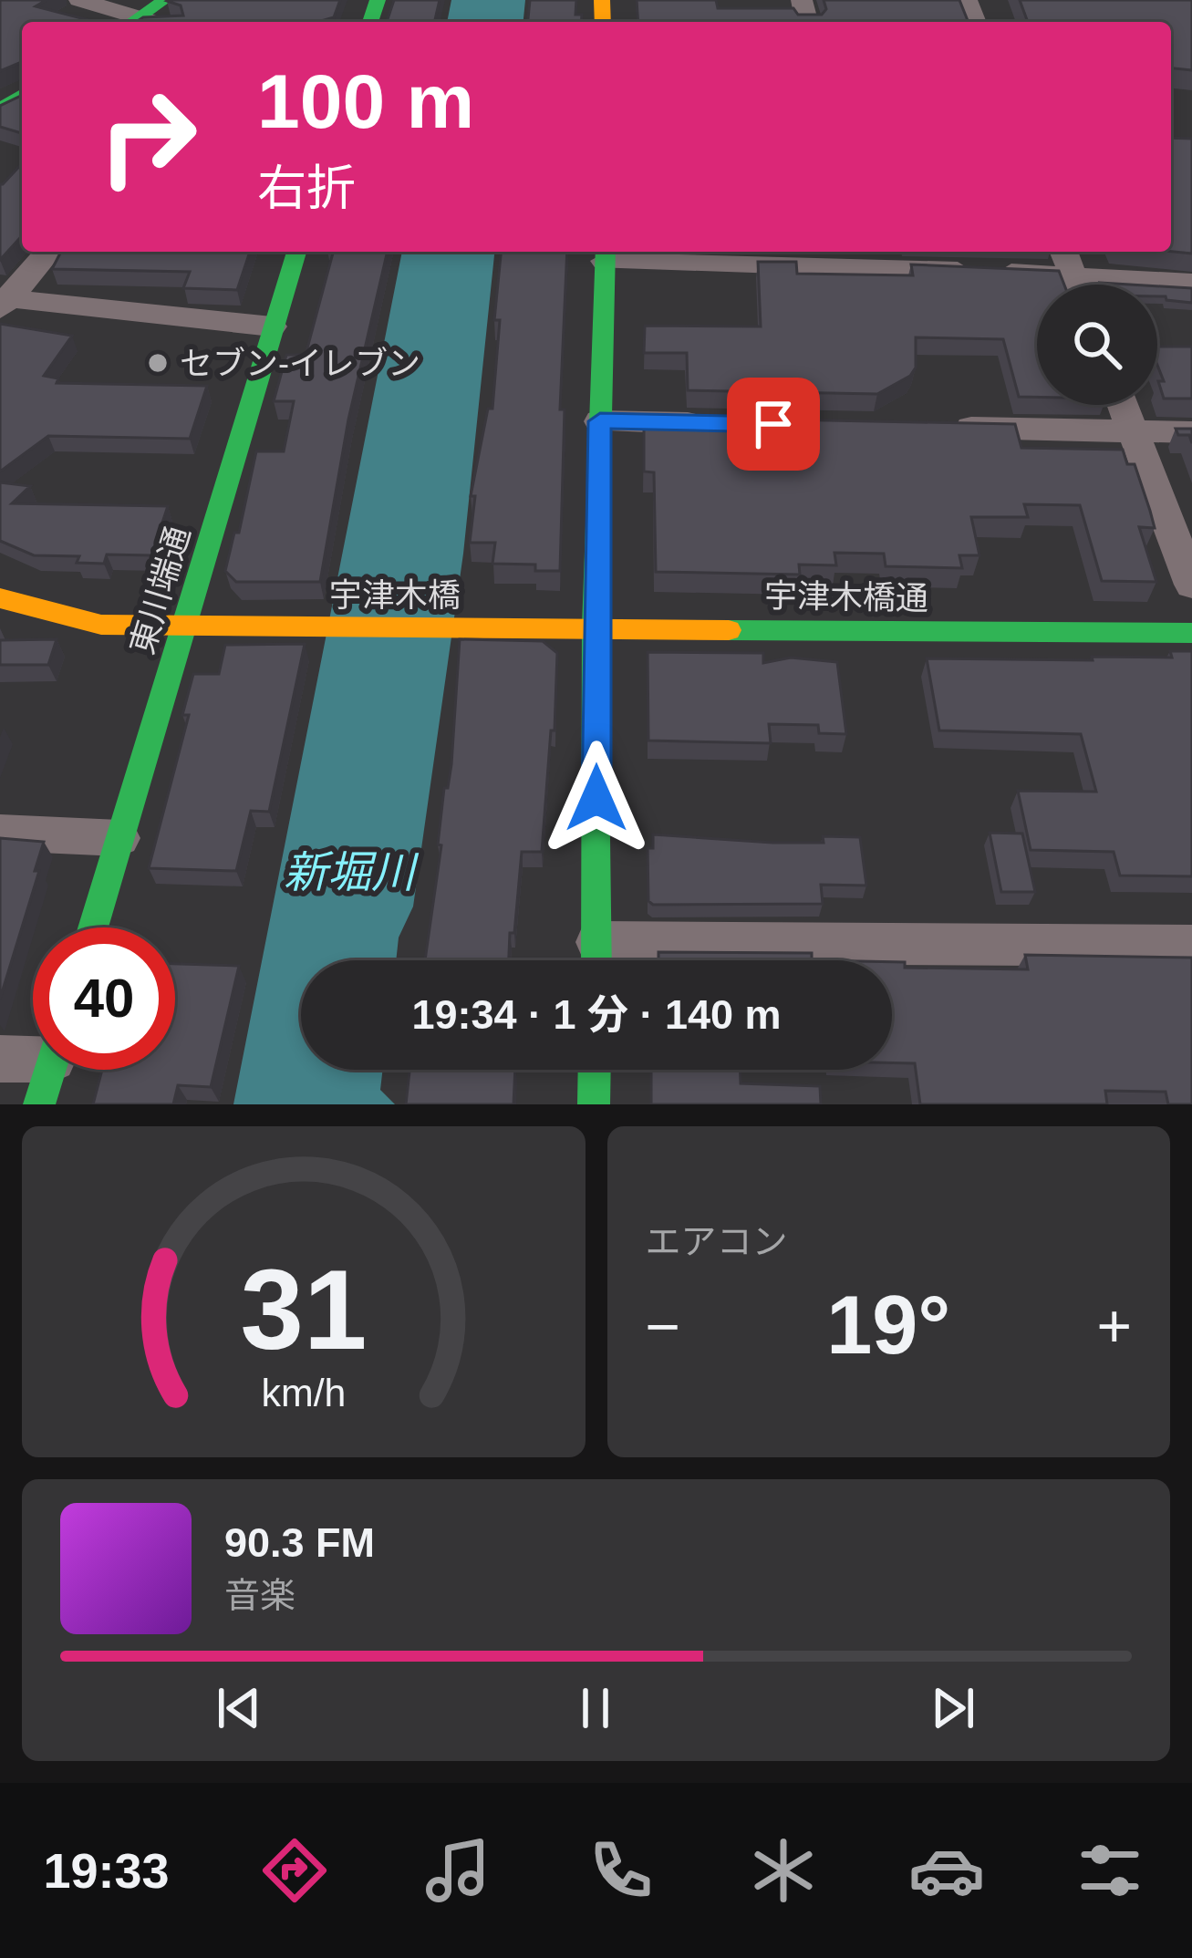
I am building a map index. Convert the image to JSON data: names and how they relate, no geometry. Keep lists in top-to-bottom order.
{
  "streets": {
    "street": ["東川端通", "宇津木橋", "宇津木橋通"]
  },
  "crossings": [
    ["東川端通", "宇津木橋"],
    ["宇津木橋", "宇津木橋通"]
  ],
  "water": ["新堀川"],
  "places": ["セブン-イレブン"],
  "page": {
    "turn": ["100 m", "右折"],
    "limit": "40",
    "trip": "19:34 · 1 分 · 140 m",
    "tile": "エアコン",
    "heat": ["−", "19°", "+"],
    "song": ["90.3 FM", "音楽"],
    "tabs": "19:33",
    "gauge": ["31", "km/h"]
  }
}
